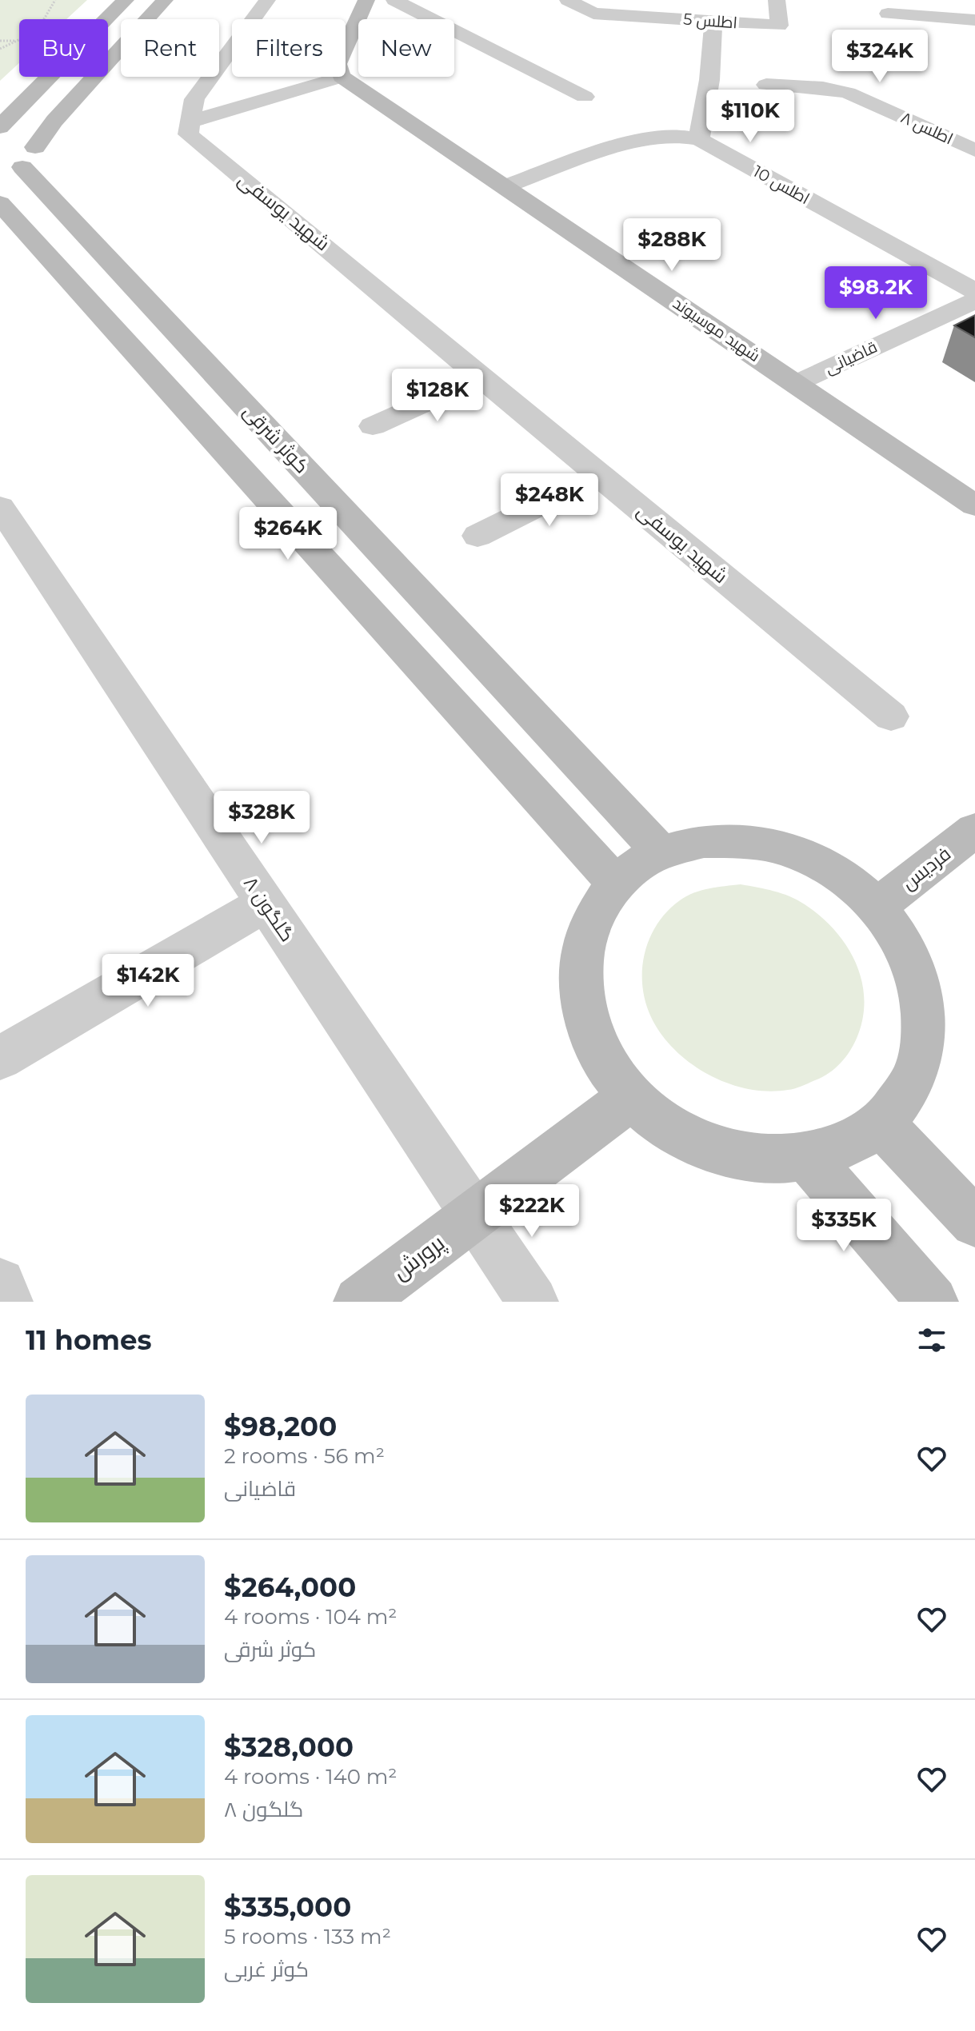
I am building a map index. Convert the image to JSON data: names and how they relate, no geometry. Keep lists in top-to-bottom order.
{
  "streets": {
    "main road": [
      "شهید موسیوند",
      "کوثر شرقی",
      "فردیس",
      "پرورش"
    ],
    "street": [
      "اطلس 5",
      "اطلس ۸",
      "اطلس 10",
      "شهید یوسفی",
      "قاضیانی",
      "گلگون ۸"
    ]
  },
  "crossings": [
    ["اطلس 10", "شهید موسیوند"],
    ["شهید موسیوند", "قاضیانی"],
    ["گلگون ۸", "پرورش"]
  ],
  "page": {
    "chip": [
      "Buy",
      "Rent",
      "Filters",
      "New"
    ],
    "price": [
      "$324K",
      "$110K",
      "$288K",
      "$98.2K",
      "$128K",
      "$248K",
      "$264K",
      "$328K",
      "$142K",
      "$222K",
      "$335K"
    ],
    "heading": "11 homes",
    "list": [
      {
        "name": "$98,200",
        "note": "2 rooms · 56 m² · قاضیانی"
      },
      {
        "name": "$264,000",
        "note": "4 rooms · 104 m² · کوثر شرقی"
      },
      {
        "name": "$328,000",
        "note": "4 rooms · 140 m² · گلگون ۸"
      },
      {
        "name": "$335,000",
        "note": "5 rooms · 133 m² · کوثر غربی"
      }
    ]
  }
}
